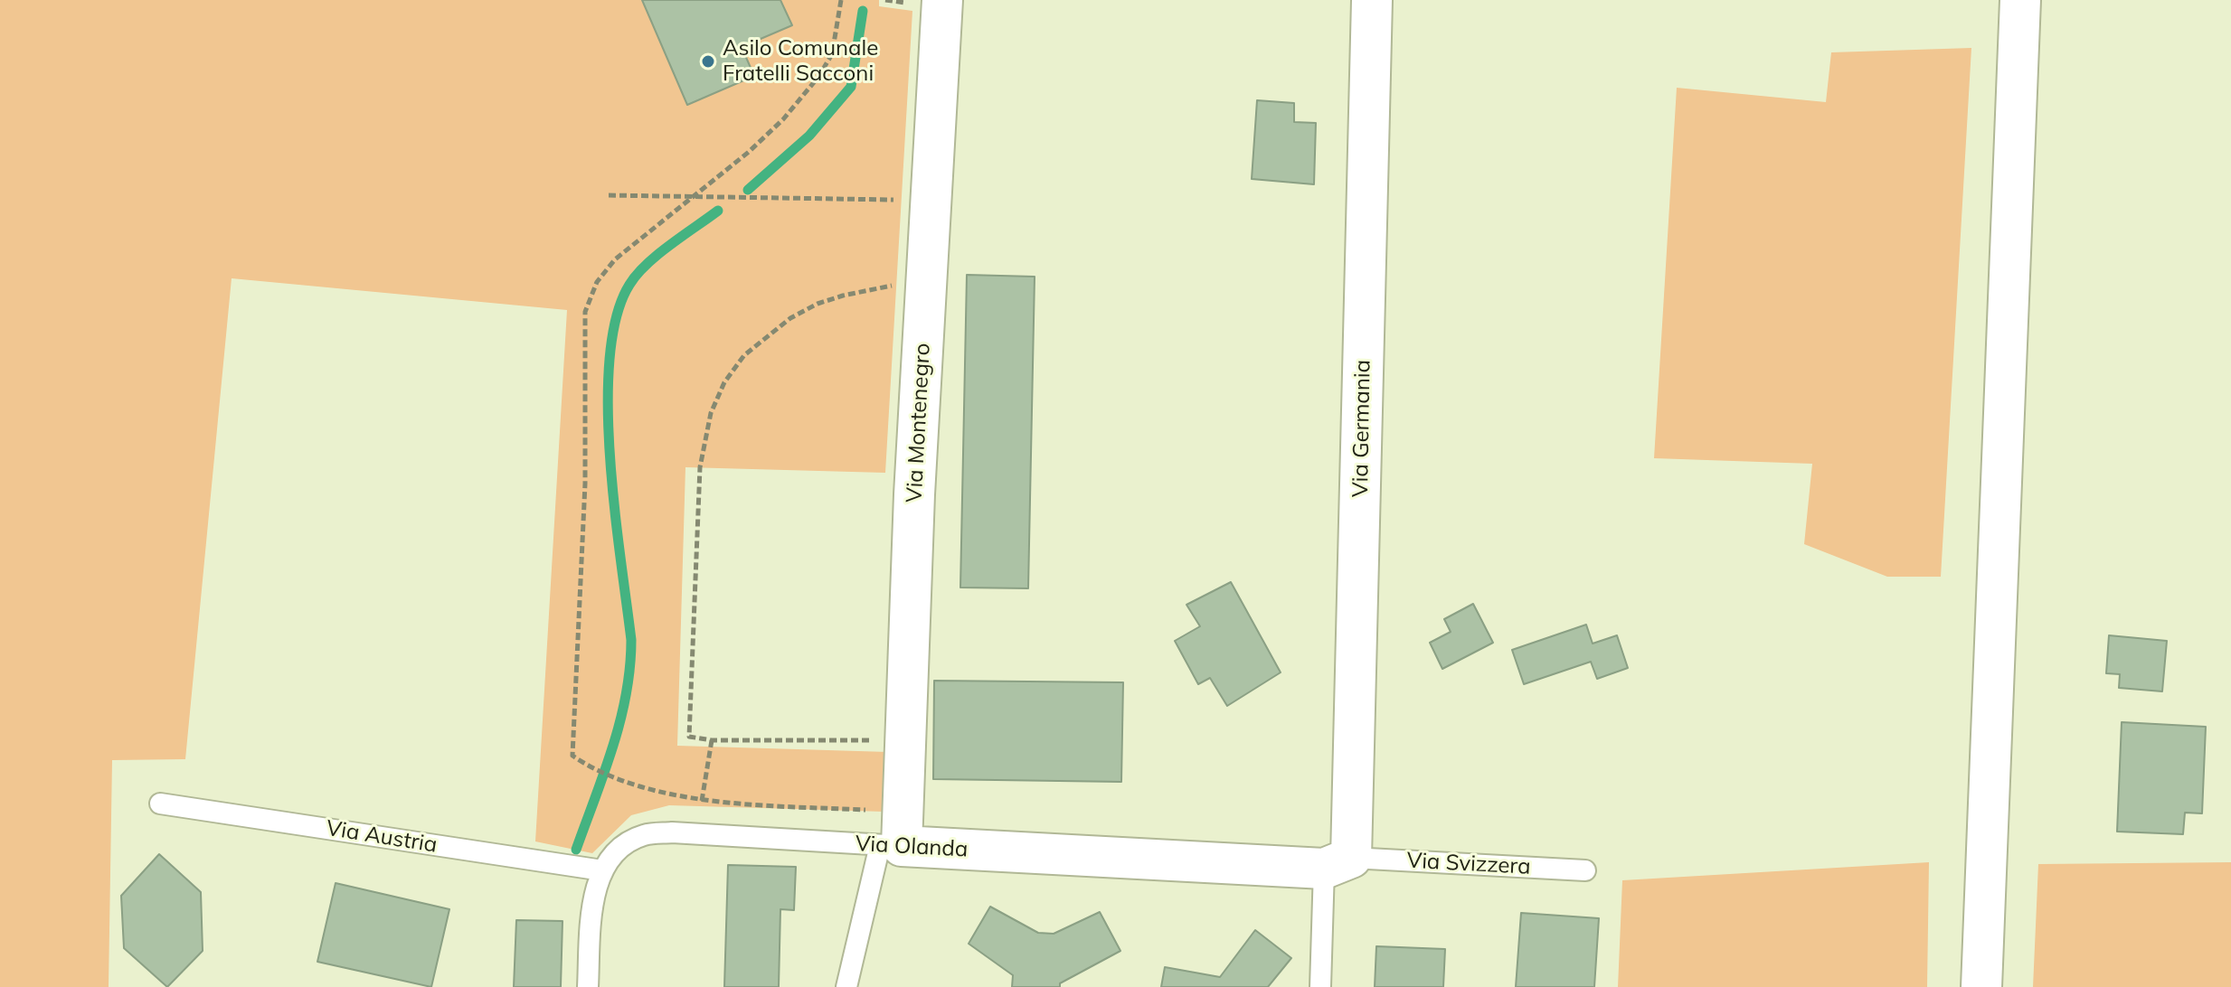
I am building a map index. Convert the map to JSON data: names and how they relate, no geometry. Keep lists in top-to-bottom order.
{
  "streets": {
    "street": ["Via Montenegro", "Via Germania", "Via Olanda"],
    "lane": ["Via Austria", "Via Svizzera"]
  },
  "crossings": [
    ["Via Montenegro", "Via Olanda"],
    ["Via Germania", "Via Olanda"],
    ["Via Germania", "Via Svizzera"],
    ["Via Austria", "Via Olanda"],
    ["Via Olanda", "Via Svizzera"]
  ],
  "places": ["Asilo Comunale Fratelli Sacconi"]
}
